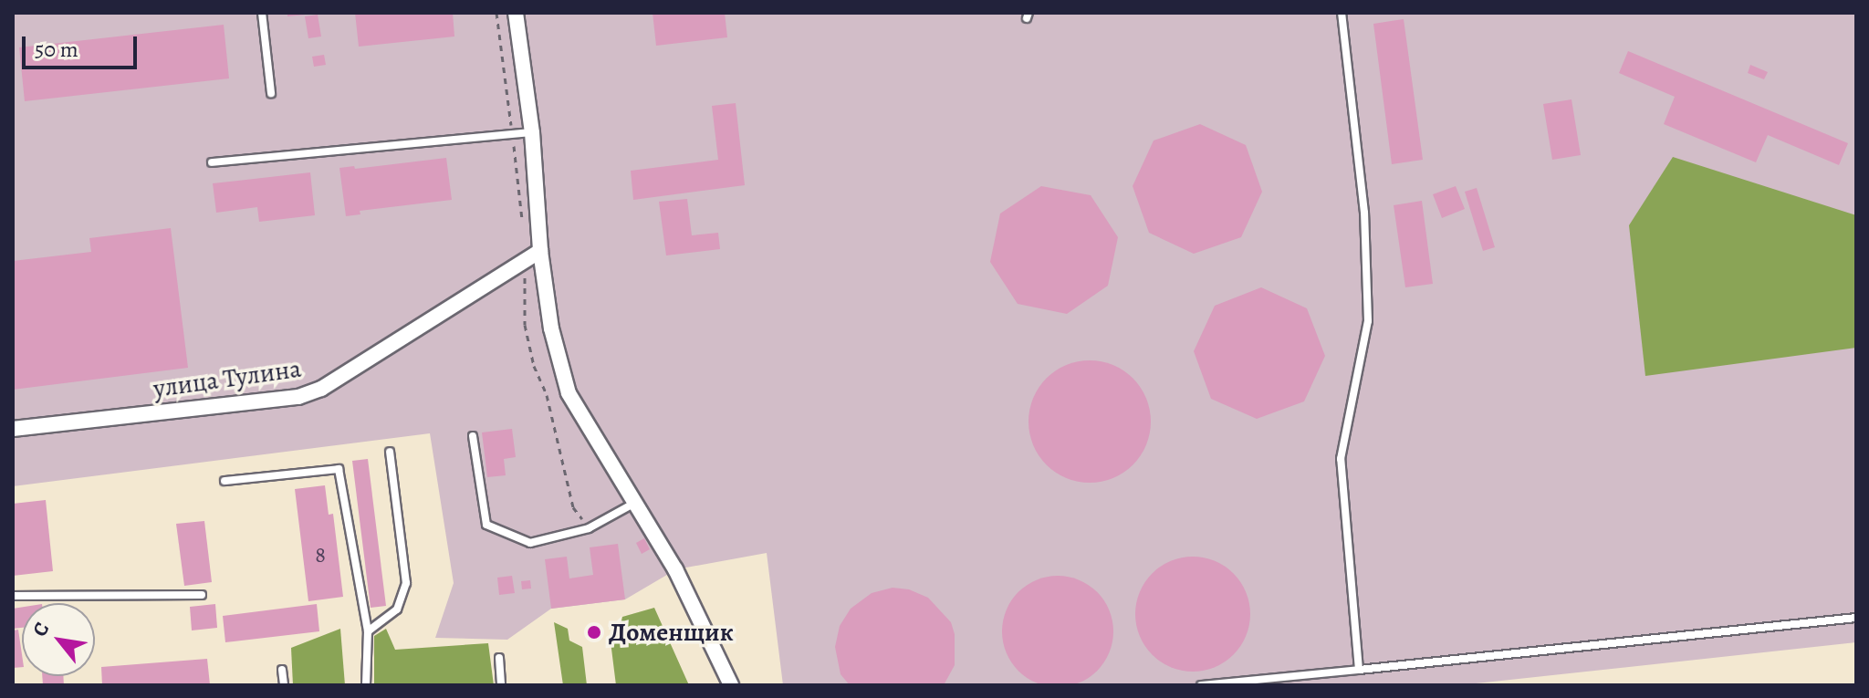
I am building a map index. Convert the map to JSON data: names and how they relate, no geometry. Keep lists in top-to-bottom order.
{
  "streets": {
    "street": ["улица Тулина"]
  },
  "places": ["Доменщик"],
  "house_numbers": ["8"],
  "scale_bar": "50 m",
  "north": "top left"
}
